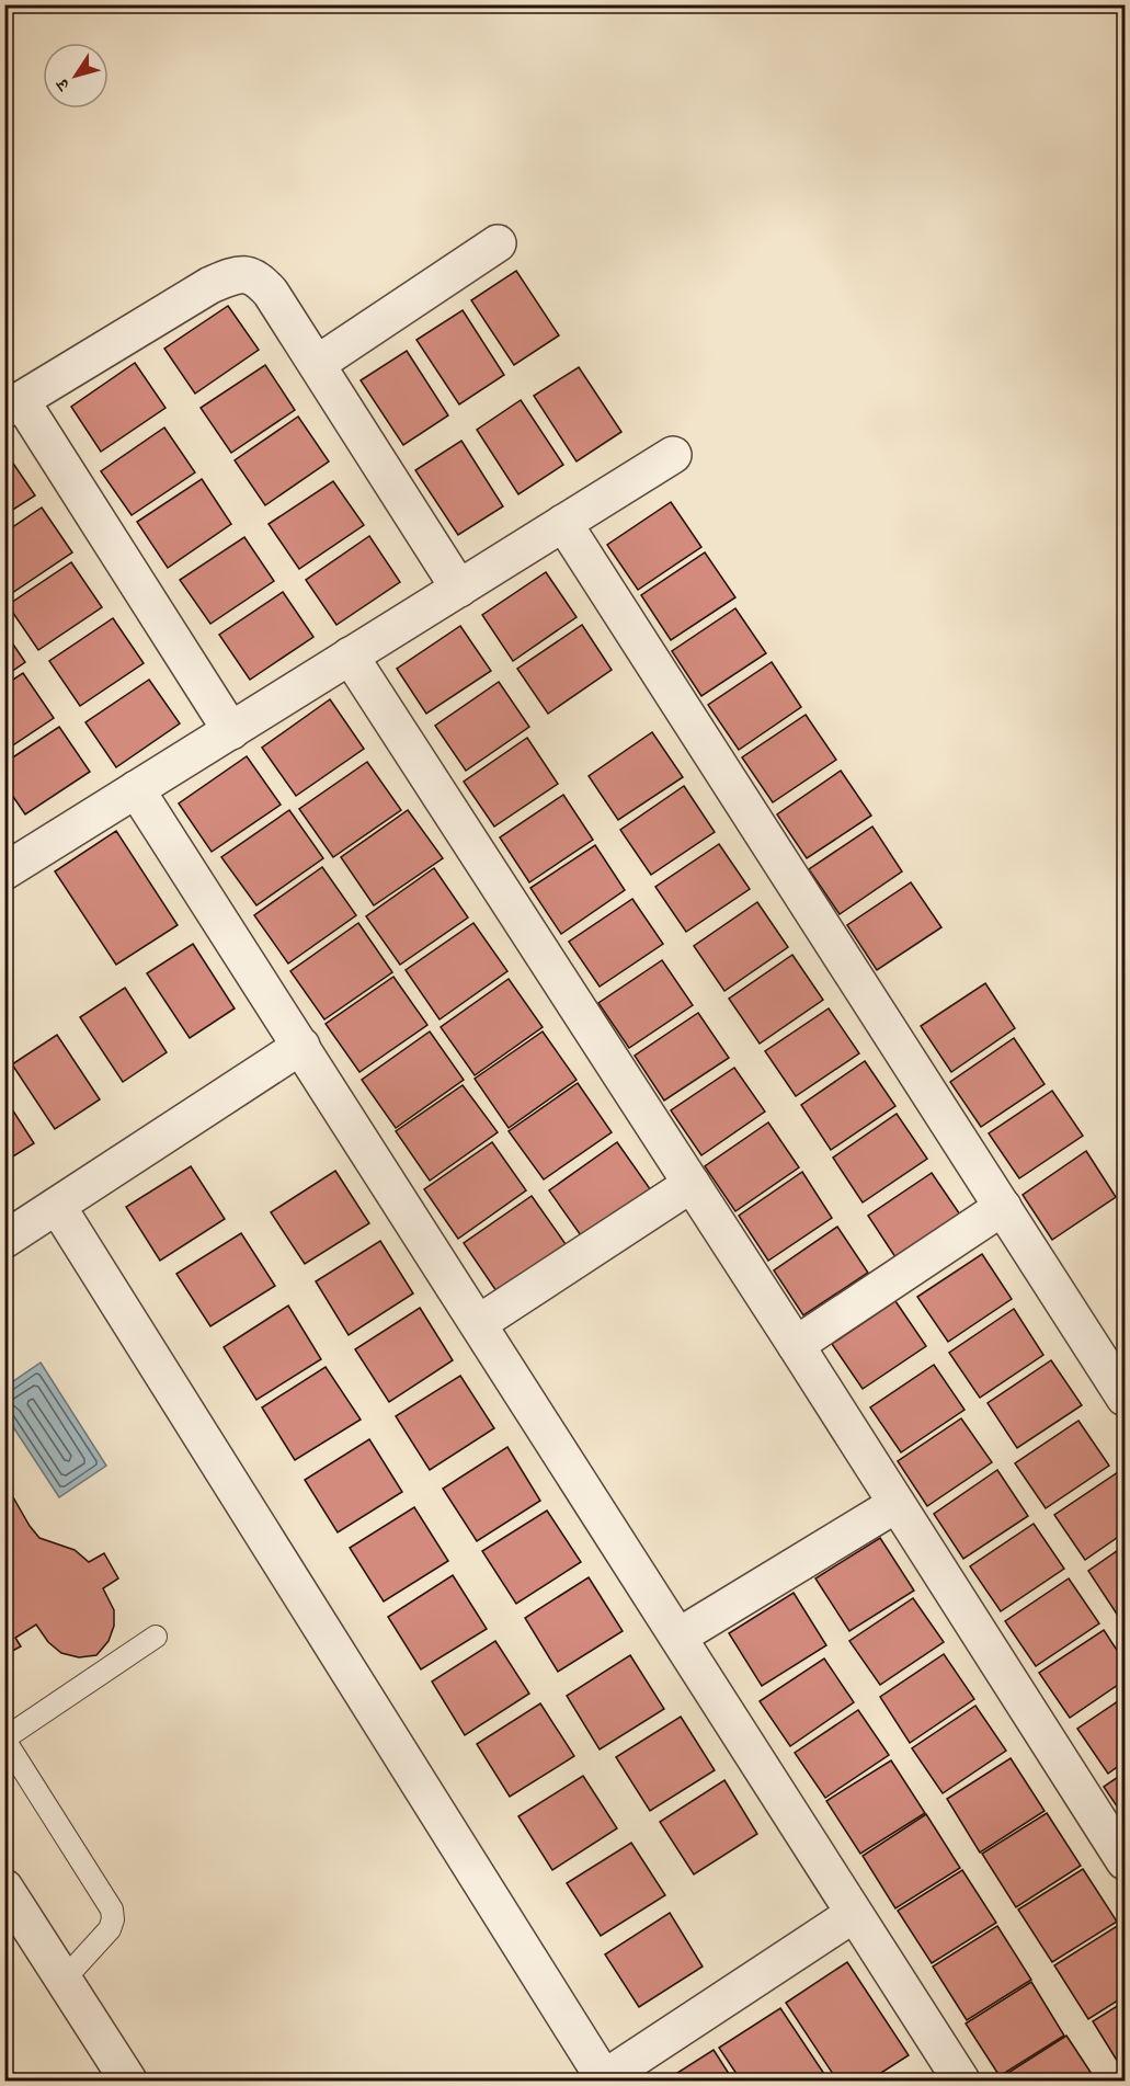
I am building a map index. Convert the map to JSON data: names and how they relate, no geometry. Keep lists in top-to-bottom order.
{
  "north": "bottom left"
}
